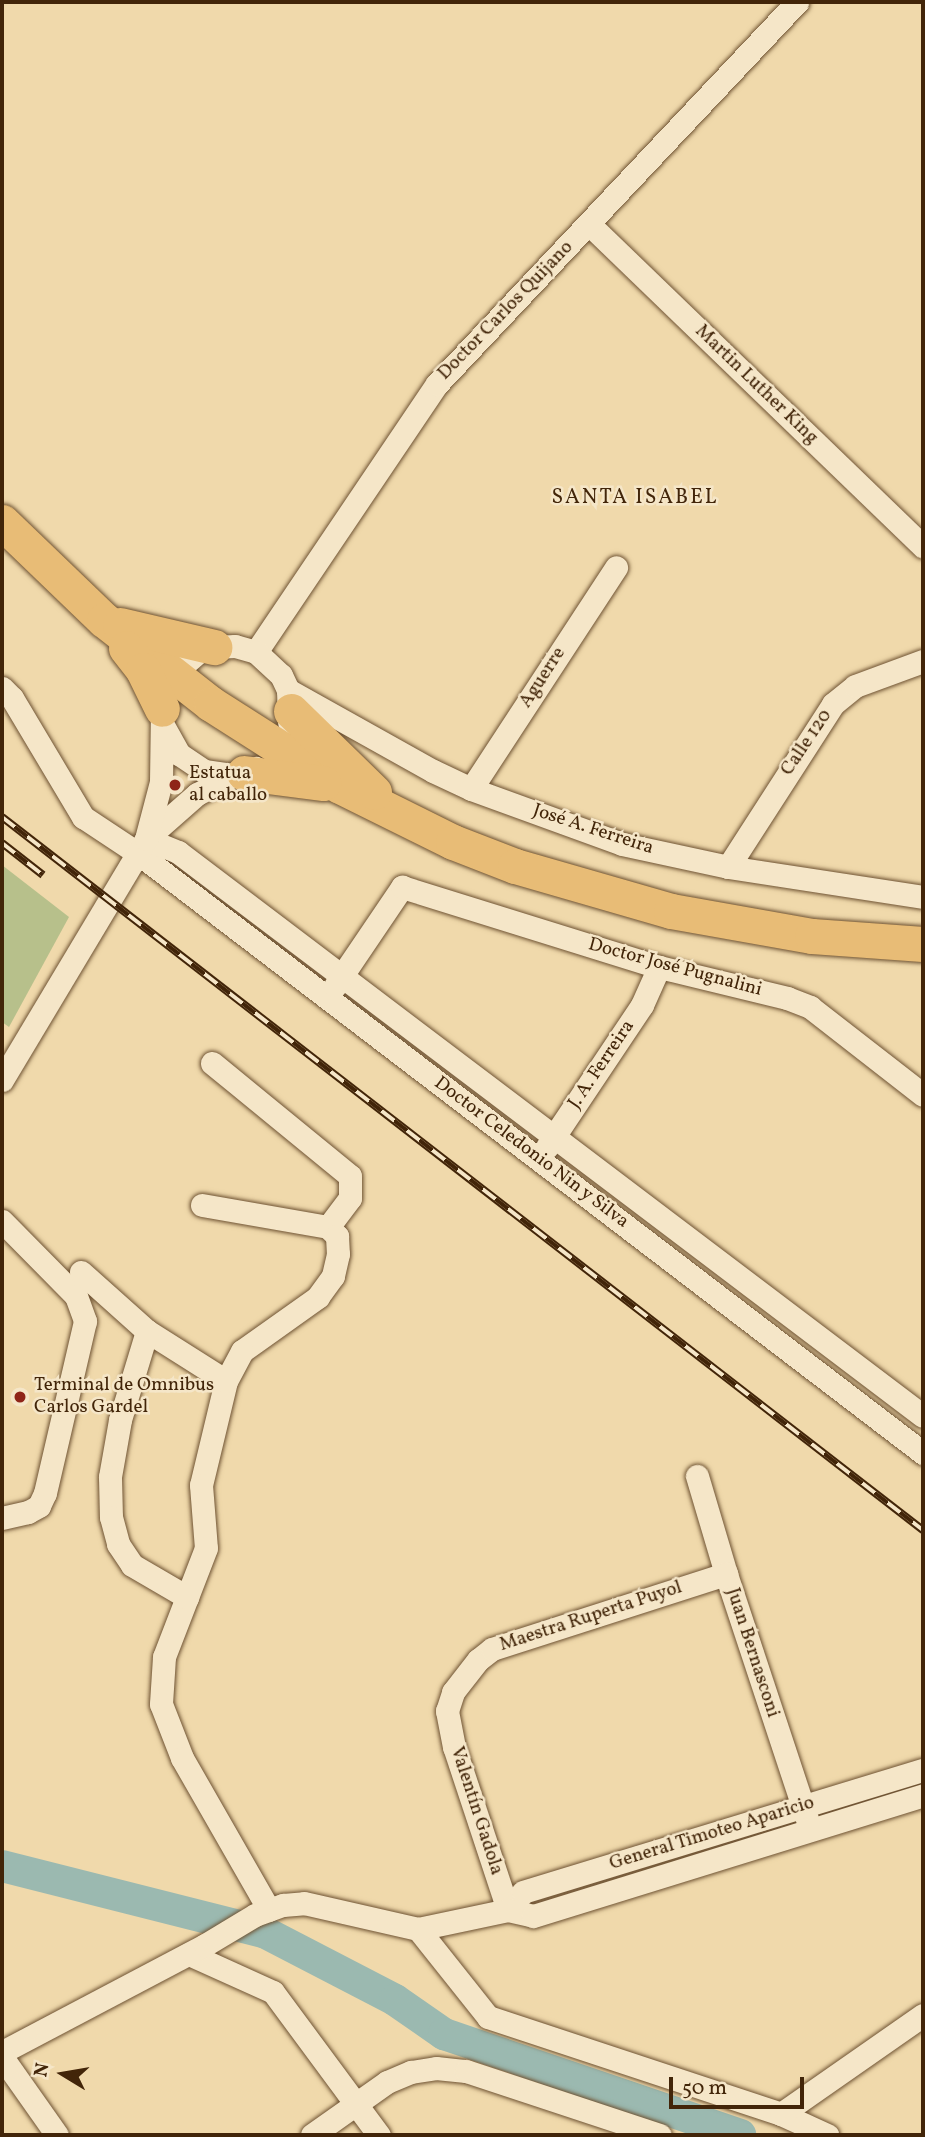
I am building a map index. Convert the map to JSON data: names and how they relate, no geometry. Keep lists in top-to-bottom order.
{
  "streets": {
    "street": [
      "Doctor Carlos Quijano",
      "Martin Luther King",
      "Aguerre",
      "Calle 120",
      "José A. Ferreira",
      "Doctor José Pugnalini",
      "J. A. Ferreira",
      "Doctor Celedonio Nin y Silva",
      "Maestra Ruperta Puyol",
      "Juan Bernasconi",
      "Valentín Gadola",
      "General Timoteo Aparicio"
    ]
  },
  "crossings": [
    ["Doctor Carlos Quijano", "Martin Luther King"],
    ["Aguerre", "José A. Ferreira"],
    ["Calle 120", "José A. Ferreira"],
    ["Doctor José Pugnalini", "J. A. Ferreira"],
    ["Doctor José Pugnalini", "Doctor Celedonio Nin y Silva"],
    ["J. A. Ferreira", "Doctor Celedonio Nin y Silva"],
    ["Maestra Ruperta Puyol", "Juan Bernasconi"],
    ["Maestra Ruperta Puyol", "Valentín Gadola"],
    ["Juan Bernasconi", "General Timoteo Aparicio"],
    ["Valentín Gadola", "General Timoteo Aparicio"]
  ],
  "districts": ["SANTA ISABEL"],
  "places": ["Estatua al caballo", "Terminal de Omnibus Carlos Gardel"],
  "scale_bar": "50 m",
  "north": "left"
}
